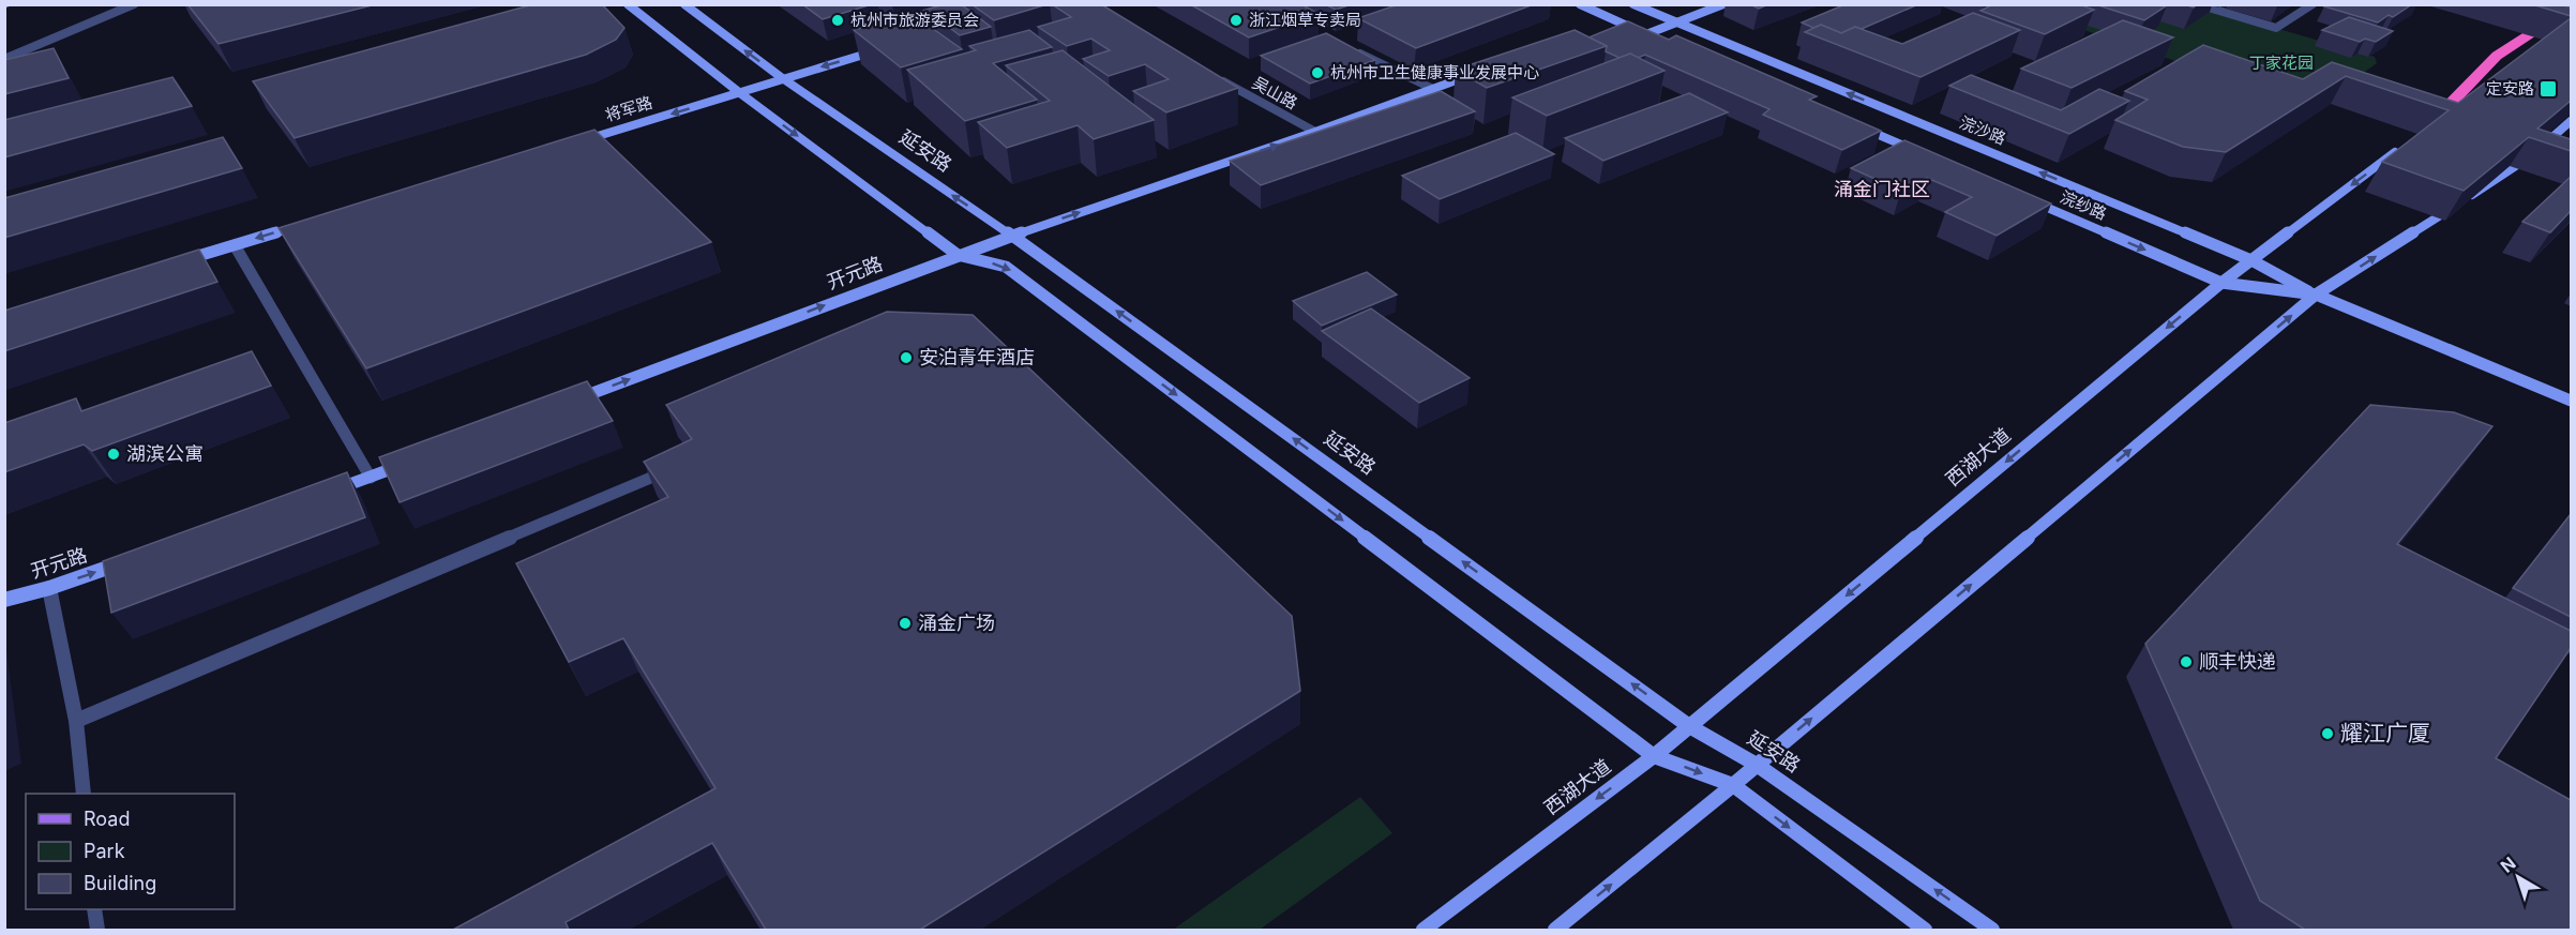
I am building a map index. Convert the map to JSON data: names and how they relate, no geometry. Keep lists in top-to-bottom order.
{
  "streets": {
    "main road": [
      "将军路",
      "浣沙路",
      "延安路",
      "浣纱路",
      "开元路",
      "西湖大道"
    ],
    "street": ["吴山路"]
  },
  "crossings": [
    ["吴山路", "开元路"],
    ["将军路", "延安路"],
    ["浣沙路", "西湖大道"],
    ["延安路", "开元路"],
    ["延安路", "西湖大道"],
    ["浣纱路", "西湖大道"]
  ],
  "one_way": [
    "将军路",
    "浣沙路",
    "浣纱路",
    "开元路"
  ],
  "districts": ["涌金门社区"],
  "parks": ["丁家花园"],
  "places": {
    "other": [
      "杭州市旅游委员会",
      "浙江烟草专卖局",
      "杭州市卫生健康事业发展中心",
      "安泊青年酒店",
      "湖滨公寓",
      "涌金广场",
      "顺丰快递",
      "耀江广厦"
    ],
    "transit": ["定安路"]
  },
  "legend": ["Road", "Park", "Building"],
  "north": "top left"
}
